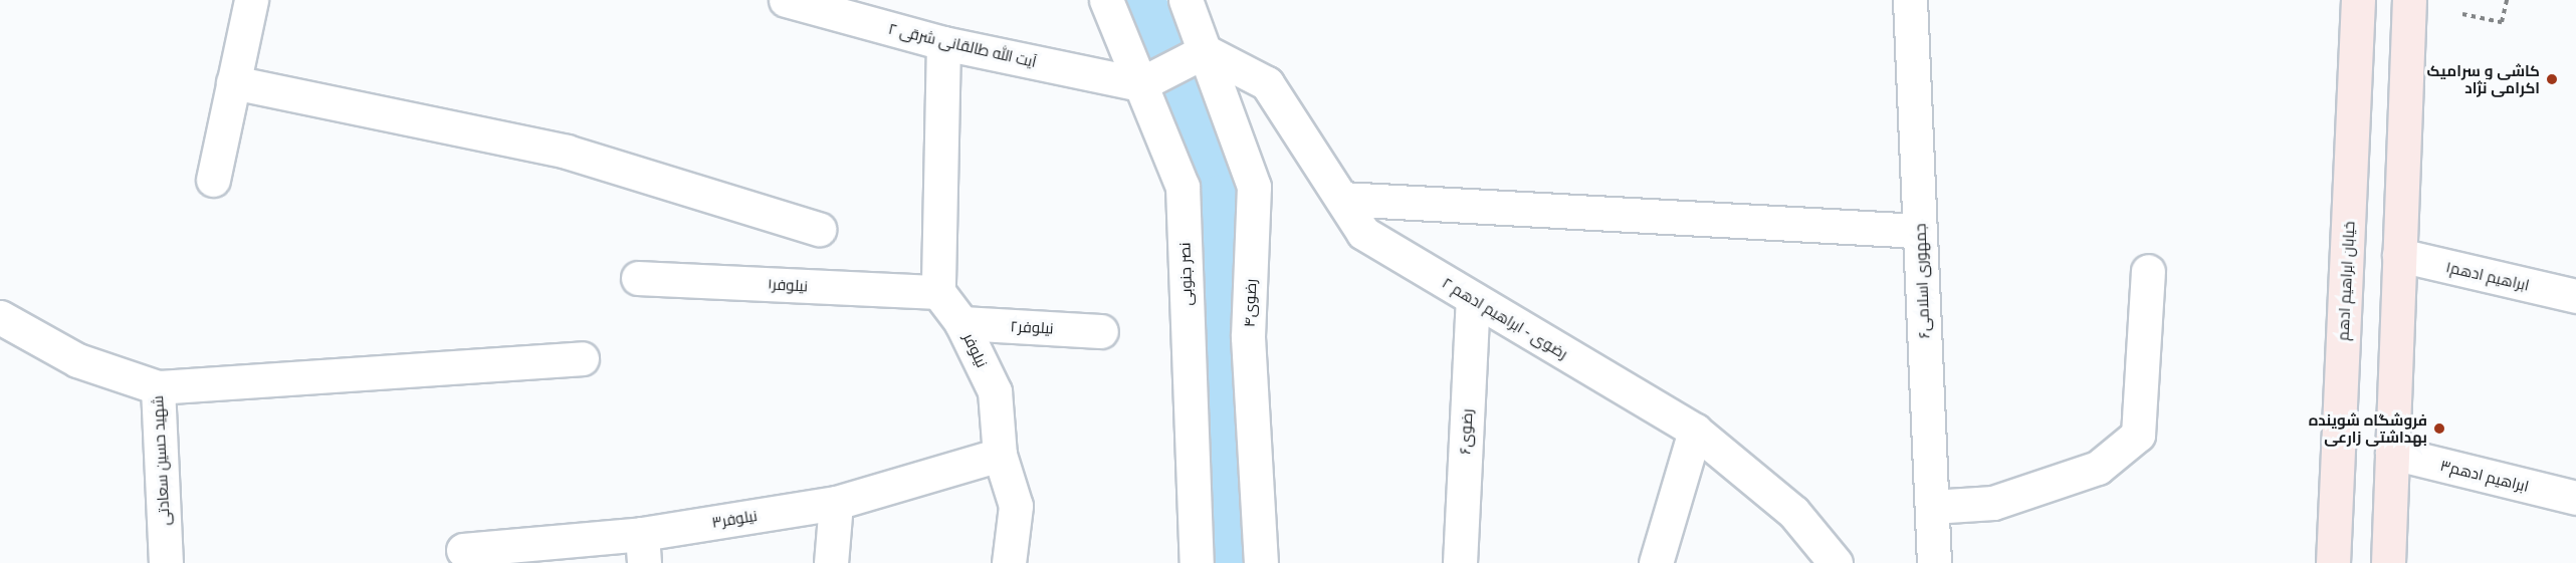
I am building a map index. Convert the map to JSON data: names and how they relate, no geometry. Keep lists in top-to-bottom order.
{
  "streets": {
    "street": [
      "آیت الله طالقانی شرقی ۲",
      "نصر جنوبی",
      "ابراهیم ادهم۱",
      "جمهوری اسلامی۶",
      "خیابان ابراهیم ادهم",
      "نیلوفر۱",
      "رضوی۴",
      "رضوی - ابراهیم ادهم ۲",
      "نیلوفر۲",
      "نیلوفر",
      "رضوی۶",
      "شهید حسین سعادتی",
      "ابراهیم ادهم۳",
      "نیلوفر۳"
    ]
  },
  "crossings": [
    ["آیت الله طالقانی شرقی ۲", "نصر جنوبی"],
    ["نیلوفر۱", "نیلوفر"],
    ["رضوی۴", "رضوی - ابراهیم ادهم ۲"],
    ["رضوی - ابراهیم ادهم ۲", "رضوی۶"],
    ["نیلوفر۲", "نیلوفر"],
    ["نیلوفر", "نیلوفر۳"]
  ],
  "places": ["کاشی و سرامیک اکرامی نژاد", "فروشگاه شوینده بهداشتی زارعی"]
}
